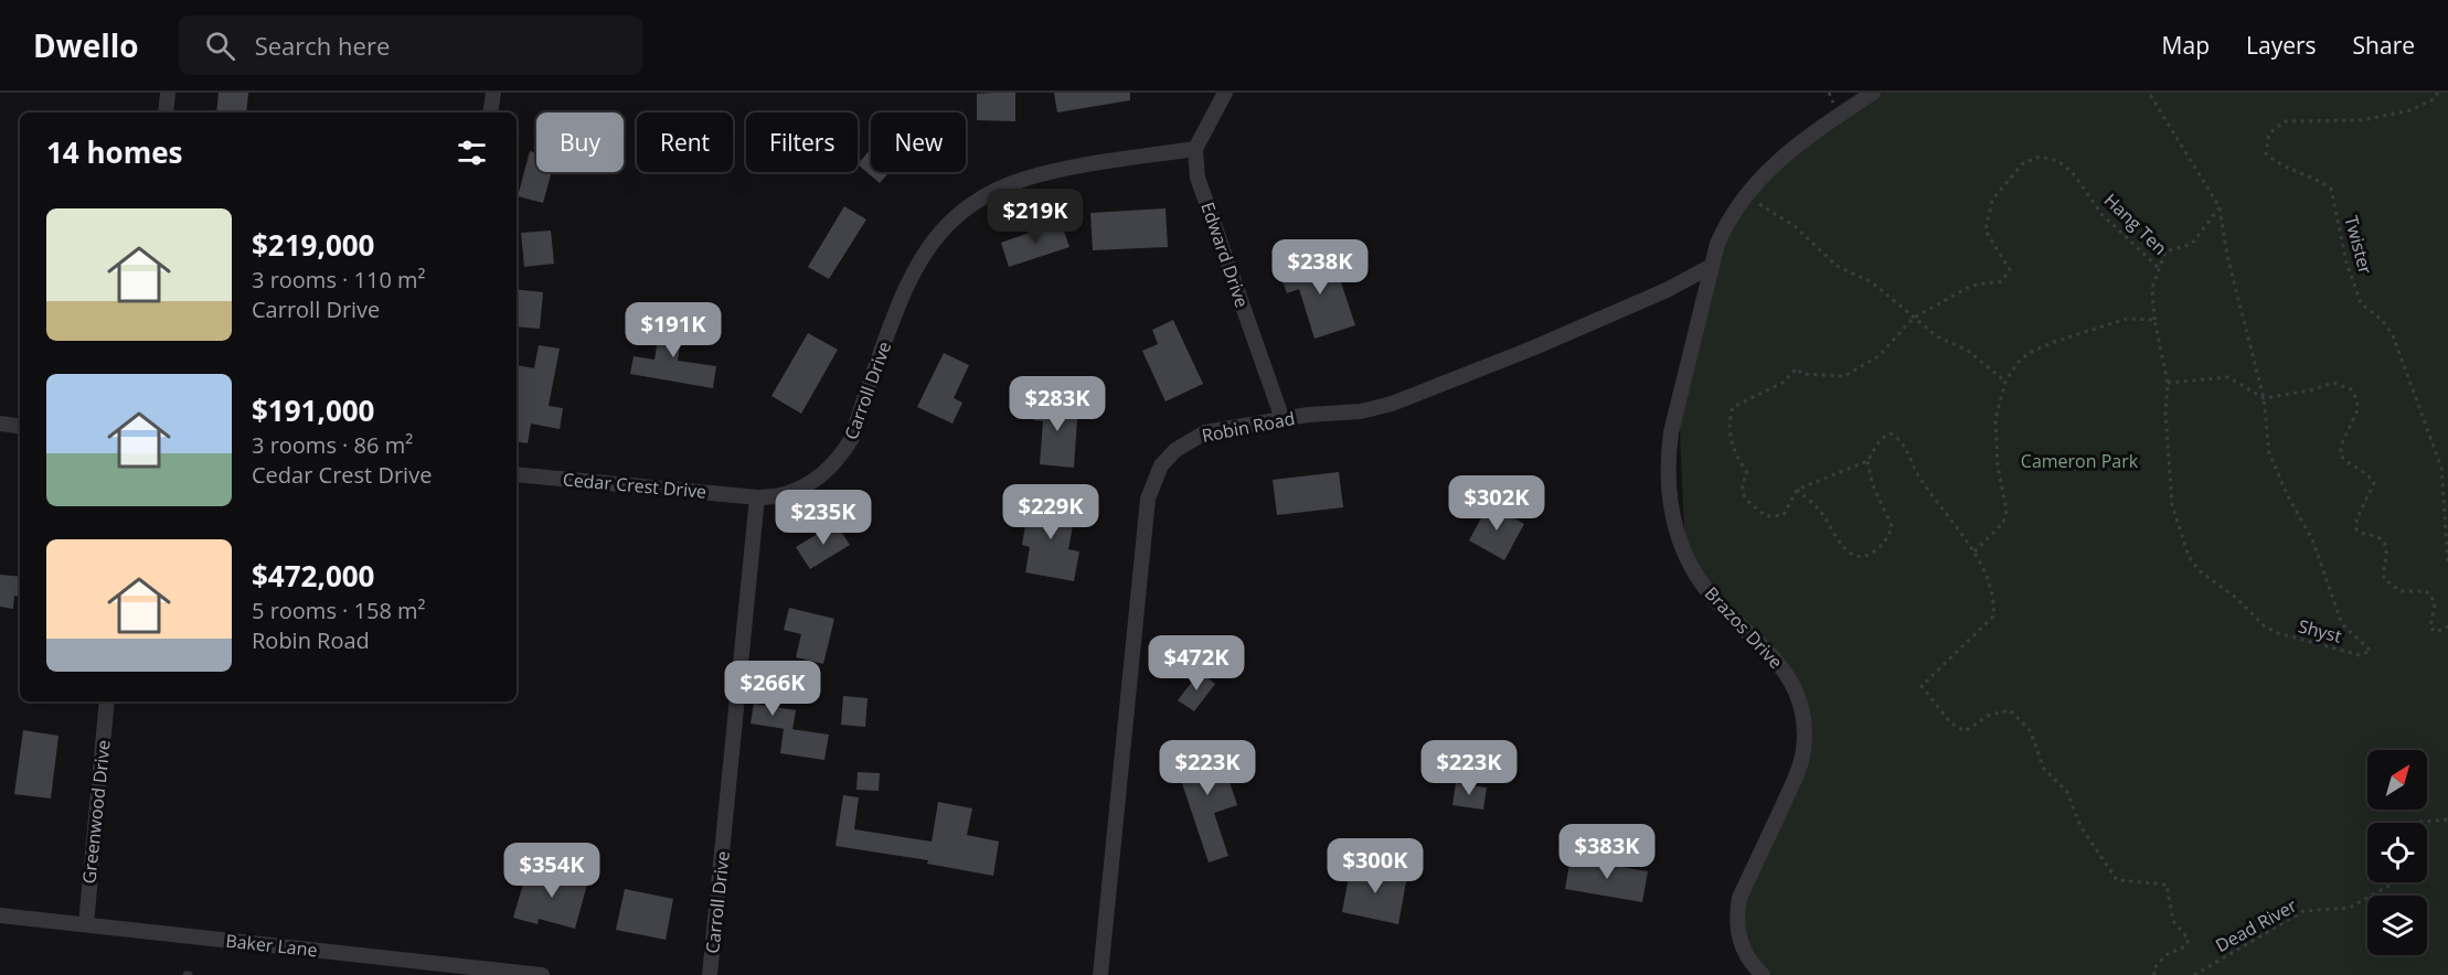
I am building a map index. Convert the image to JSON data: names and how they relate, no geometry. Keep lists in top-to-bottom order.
{
  "streets": {
    "street": [
      "Edward Drive",
      "Carroll Drive",
      "Robin Road",
      "Cedar Crest Drive",
      "Brazos Drive",
      "Greenwood Drive",
      "Baker Lane"
    ],
    "path": [
      "Hang Ten",
      "Twister",
      "Shyst",
      "Dead River"
    ]
  },
  "crossings": [
    ["Edward Drive", "Carroll Drive"],
    ["Edward Drive", "Robin Road"],
    ["Carroll Drive", "Cedar Crest Drive"],
    ["Robin Road", "Brazos Drive"],
    ["Greenwood Drive", "Baker Lane"]
  ],
  "parks": ["Cameron Park"],
  "north": "top right",
  "page": {
    "header": "Dwello",
    "search": "Search here",
    "nav": ["Map", "Layers", "Share"],
    "chip": [
      "Buy",
      "Rent",
      "Filters",
      "New"
    ],
    "heading": "14 homes",
    "price": [
      "$219K",
      "$238K",
      "$191K",
      "$283K",
      "$302K",
      "$229K",
      "$235K",
      "$472K",
      "$266K",
      "$223K",
      "$223K",
      "$383K",
      "$300K",
      "$354K"
    ],
    "list": [
      {
        "name": "$219,000",
        "note": "3 rooms · 110 m² · Carroll Drive"
      },
      {
        "name": "$191,000",
        "note": "3 rooms · 86 m² · Cedar Crest Drive"
      },
      {
        "name": "$472,000",
        "note": "5 rooms · 158 m² · Robin Road"
      }
    ]
  }
}
